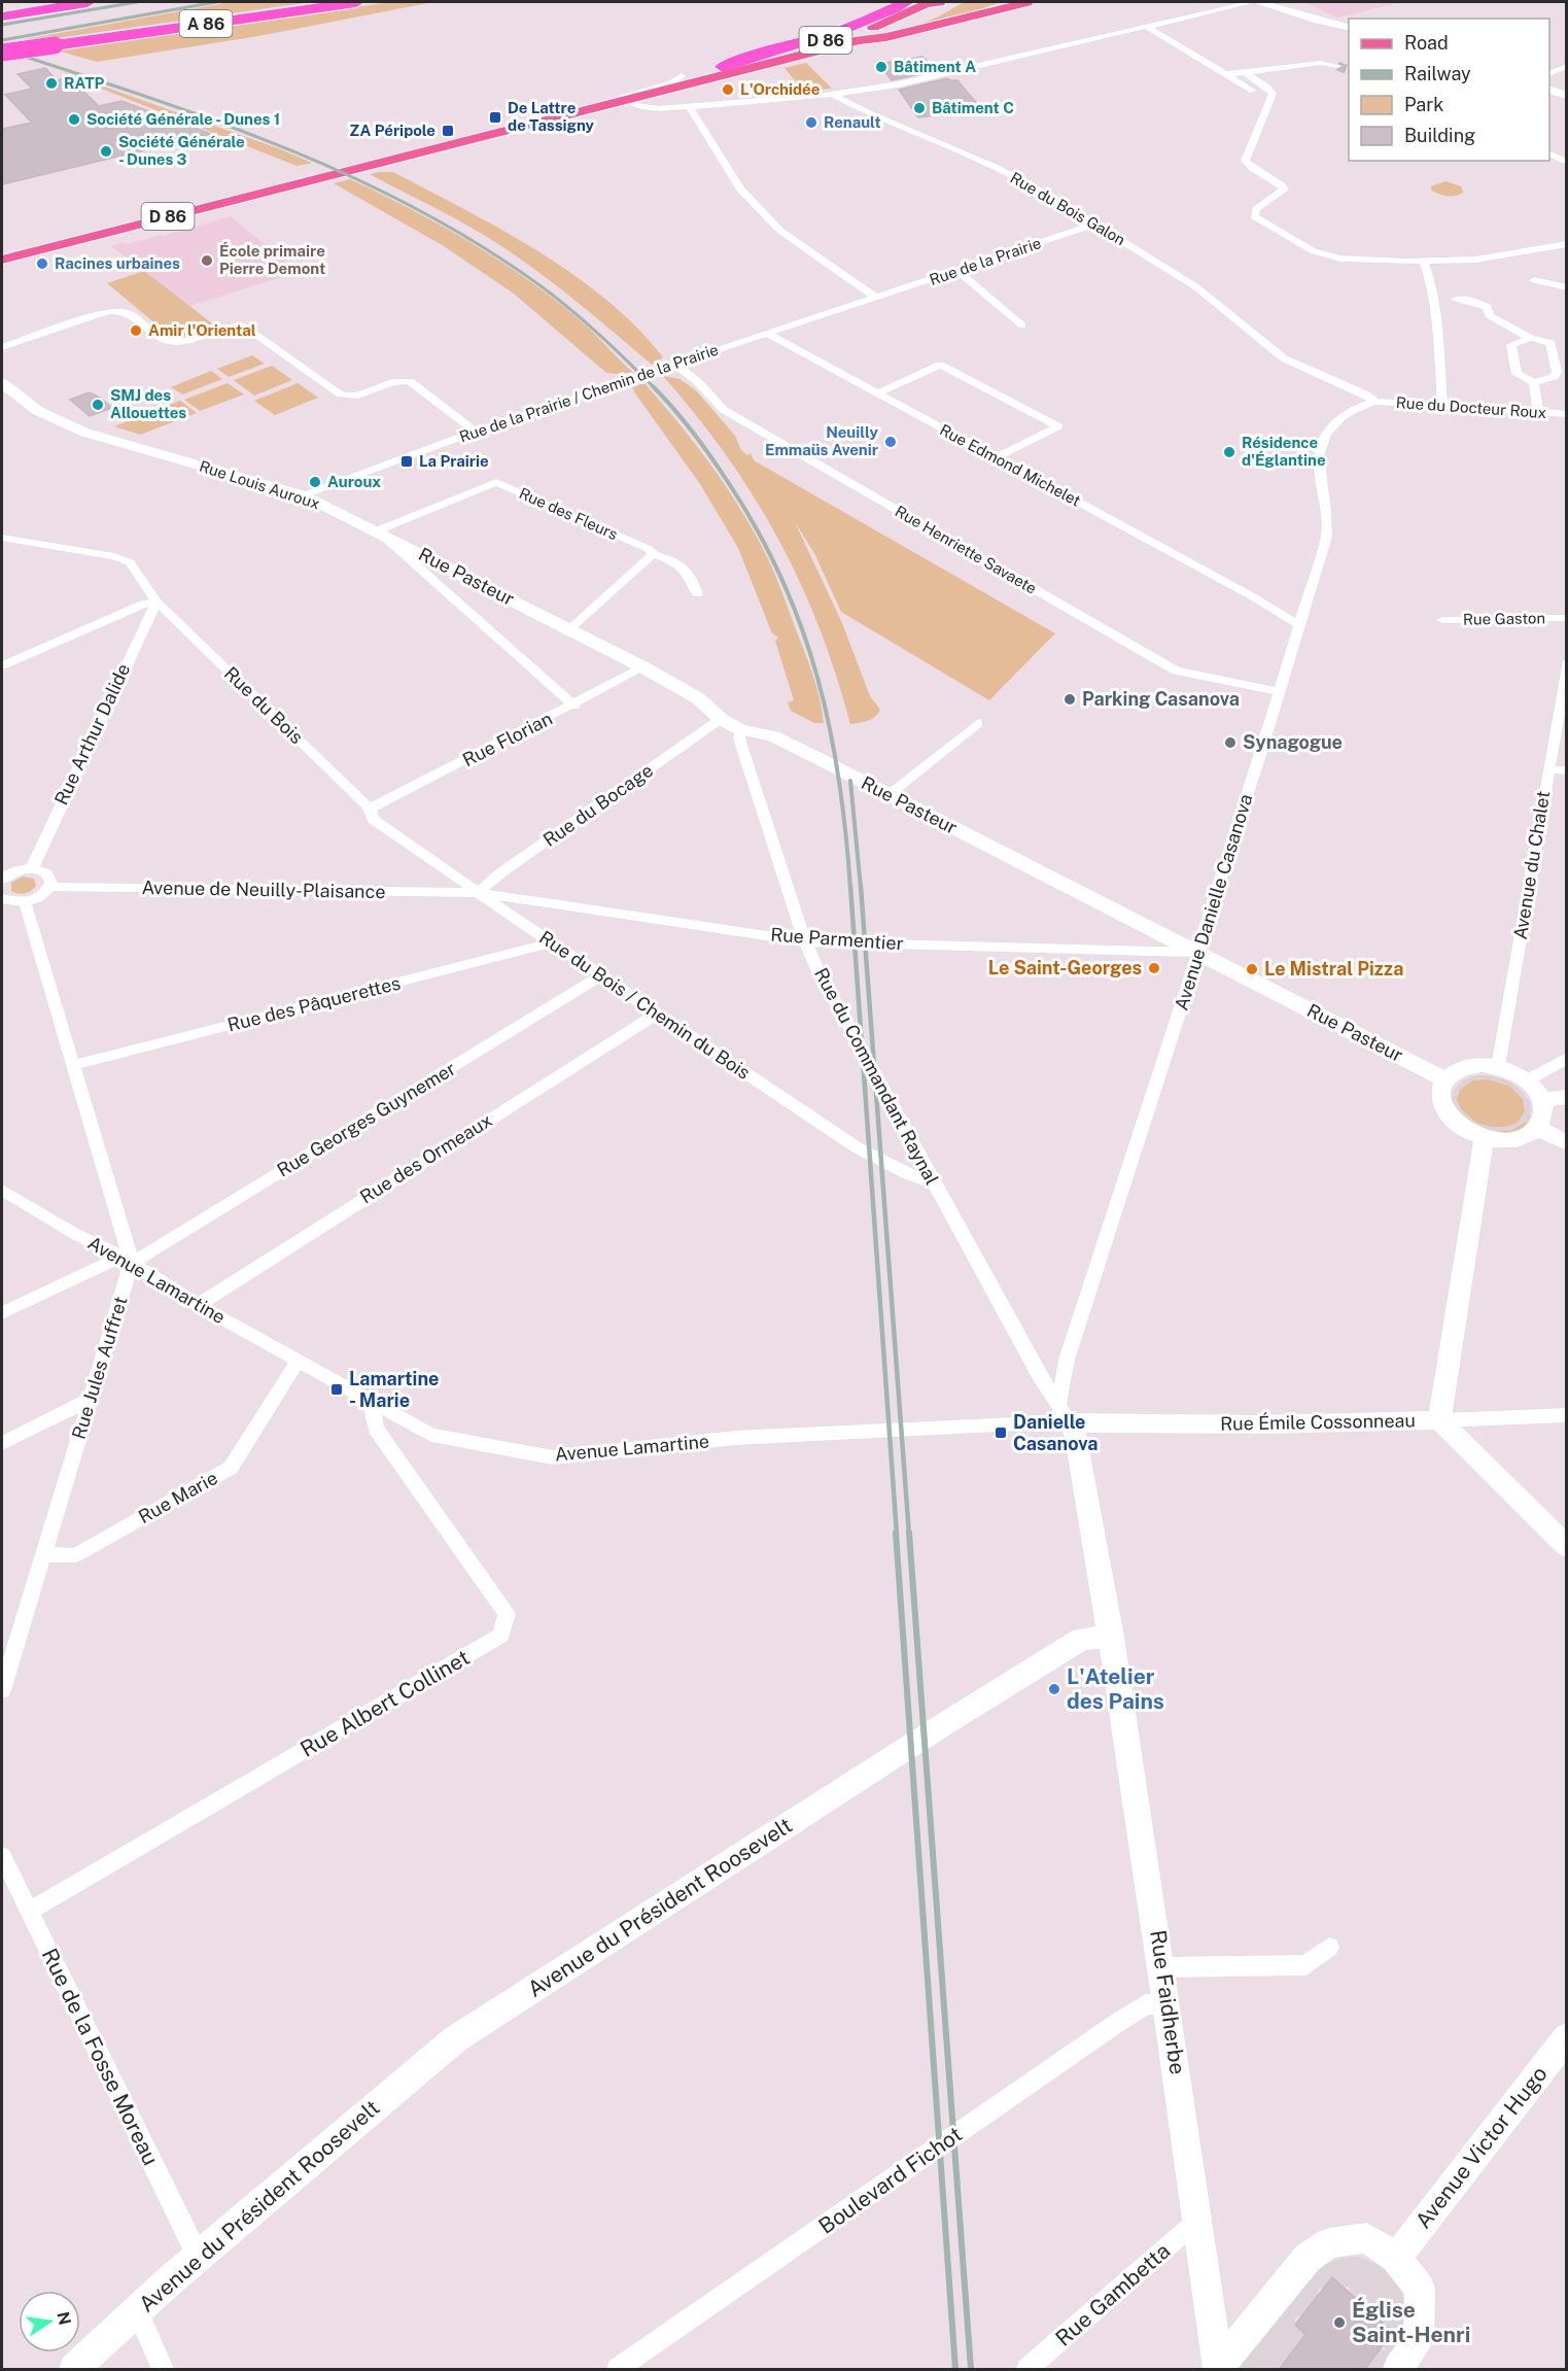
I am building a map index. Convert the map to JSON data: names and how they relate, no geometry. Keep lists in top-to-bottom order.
{
  "streets": {
    "highway": ["A 86"],
    "main road": ["D 86"],
    "street": [
      "Rue du Bois Galon",
      "Rue de la Prairie",
      "Rue de la Prairie / Chemin de la Prairie",
      "Rue du Docteur Roux",
      "Rue Edmond Michelet",
      "Rue Louis Auroux",
      "Rue des Fleurs",
      "Rue Henriette Savaete",
      "Rue Pasteur",
      "Rue Gaston",
      "Rue du Bois",
      "Rue Arthur Dalide",
      "Rue Florian",
      "Rue du Bocage",
      "Avenue du Chalet",
      "Avenue de Neuilly-Plaisance",
      "Avenue Danielle Casanova",
      "Rue Parmentier",
      "Rue des Pâquerettes",
      "Rue du Bois / Chemin du Bois",
      "Rue du Commandant Raynal",
      "Rue Georges Guynemer",
      "Rue des Ormeaux",
      "Avenue Lamartine",
      "Rue Jules Auffret",
      "Rue Émile Cossonneau",
      "Rue Marie",
      "Rue Albert Collinet",
      "Avenue du Président Roosevelt",
      "Rue Faidherbe",
      "Rue de la Fosse Moreau",
      "Avenue Victor Hugo",
      "Boulevard Fichot",
      "Rue Gambetta"
    ]
  },
  "crossings": [
    ["Rue du Bois Galon", "Rue de la Prairie"],
    ["Rue du Bois Galon", "Rue du Docteur Roux"],
    ["Rue du Bois Galon", "Avenue Danielle Casanova"],
    ["Rue de la Prairie", "Rue de la Prairie / Chemin de la Prairie"],
    ["Rue de la Prairie / Chemin de la Prairie", "Rue Edmond Michelet"],
    ["Rue de la Prairie / Chemin de la Prairie", "Rue Louis Auroux"],
    ["Rue de la Prairie / Chemin de la Prairie", "Rue Henriette Savaete"],
    ["Rue du Docteur Roux", "Avenue Danielle Casanova"],
    ["Rue Edmond Michelet", "Avenue Danielle Casanova"],
    ["Rue Louis Auroux", "Rue des Fleurs"],
    ["Rue Louis Auroux", "Rue Pasteur"],
    ["Rue Louis Auroux", "Rue Florian"],
    ["Rue des Fleurs", "Rue Pasteur"],
    ["Rue Henriette Savaete", "Avenue Danielle Casanova"],
    ["Rue Pasteur", "Rue Florian"],
    ["Rue Pasteur", "Rue du Bocage"],
    ["Rue Pasteur", "Avenue du Chalet"],
    ["Rue Pasteur", "Avenue Danielle Casanova"],
    ["Rue Pasteur", "Rue Parmentier"],
    ["Rue Pasteur", "Rue du Commandant Raynal"],
    ["Rue du Bois", "Rue Arthur Dalide"],
    ["Rue du Bois", "Rue Florian"],
    ["Rue du Bois", "Rue du Bois / Chemin du Bois"],
    ["Rue Florian", "Rue du Bois / Chemin du Bois"],
    ["Rue du Bocage", "Avenue de Neuilly-Plaisance"],
    ["Rue du Bocage", "Rue Parmentier"],
    ["Rue du Bocage", "Rue du Bois / Chemin du Bois"],
    ["Avenue de Neuilly-Plaisance", "Rue Parmentier"],
    ["Avenue de Neuilly-Plaisance", "Rue du Bois / Chemin du Bois"],
    ["Avenue Danielle Casanova", "Rue Parmentier"],
    ["Avenue Danielle Casanova", "Rue du Commandant Raynal"],
    ["Avenue Danielle Casanova", "Avenue Lamartine"],
    ["Avenue Danielle Casanova", "Rue Émile Cossonneau"],
    ["Rue Parmentier", "Rue du Bois / Chemin du Bois"],
    ["Rue Parmentier", "Rue du Commandant Raynal"],
    ["Rue des Pâquerettes", "Rue du Bois / Chemin du Bois"],
    ["Rue du Bois / Chemin du Bois", "Rue du Commandant Raynal"],
    ["Rue du Bois / Chemin du Bois", "Rue Georges Guynemer"],
    ["Rue du Bois / Chemin du Bois", "Rue des Ormeaux"],
    ["Rue du Commandant Raynal", "Avenue Lamartine"],
    ["Rue du Commandant Raynal", "Rue Émile Cossonneau"],
    ["Rue Georges Guynemer", "Avenue Lamartine"],
    ["Rue Georges Guynemer", "Rue Jules Auffret"],
    ["Rue des Ormeaux", "Avenue Lamartine"],
    ["Avenue Lamartine", "Rue Jules Auffret"],
    ["Avenue Lamartine", "Rue Émile Cossonneau"],
    ["Avenue Lamartine", "Rue Marie"],
    ["Avenue Lamartine", "Rue Albert Collinet"],
    ["Rue Jules Auffret", "Rue Marie"],
    ["Rue Albert Collinet", "Rue de la Fosse Moreau"],
    ["Avenue du Président Roosevelt", "Rue Faidherbe"],
    ["Avenue du Président Roosevelt", "Rue de la Fosse Moreau"],
    ["Rue Faidherbe", "Boulevard Fichot"],
    ["Rue Faidherbe", "Rue Gambetta"]
  ],
  "places": {
    "other": [
      "Bâtiment A",
      "RATP",
      "L'Orchidée",
      "Bâtiment C",
      "Société Générale - Dunes 1",
      "Renault",
      "Société Générale - Dunes 3",
      "École primaire Pierre Demont",
      "Racines urbaines",
      "Amir l'Oriental",
      "SMJ des Allouettes",
      "Neuilly Emmaüs Avenir",
      "Résidence d'Églantine",
      "Auroux",
      "Parking Casanova",
      "Synagogue",
      "Le Saint-Georges",
      "Le Mistral Pizza",
      "L'Atelier des Pains",
      "Église Saint-Henri"
    ],
    "transit": [
      "De Lattre de Tassigny",
      "ZA Péripole",
      "La Prairie",
      "Lamartine - Marie",
      "Danielle Casanova"
    ]
  },
  "legend": [
    "Road",
    "Railway",
    "Park",
    "Building"
  ],
  "north": "right"
}
